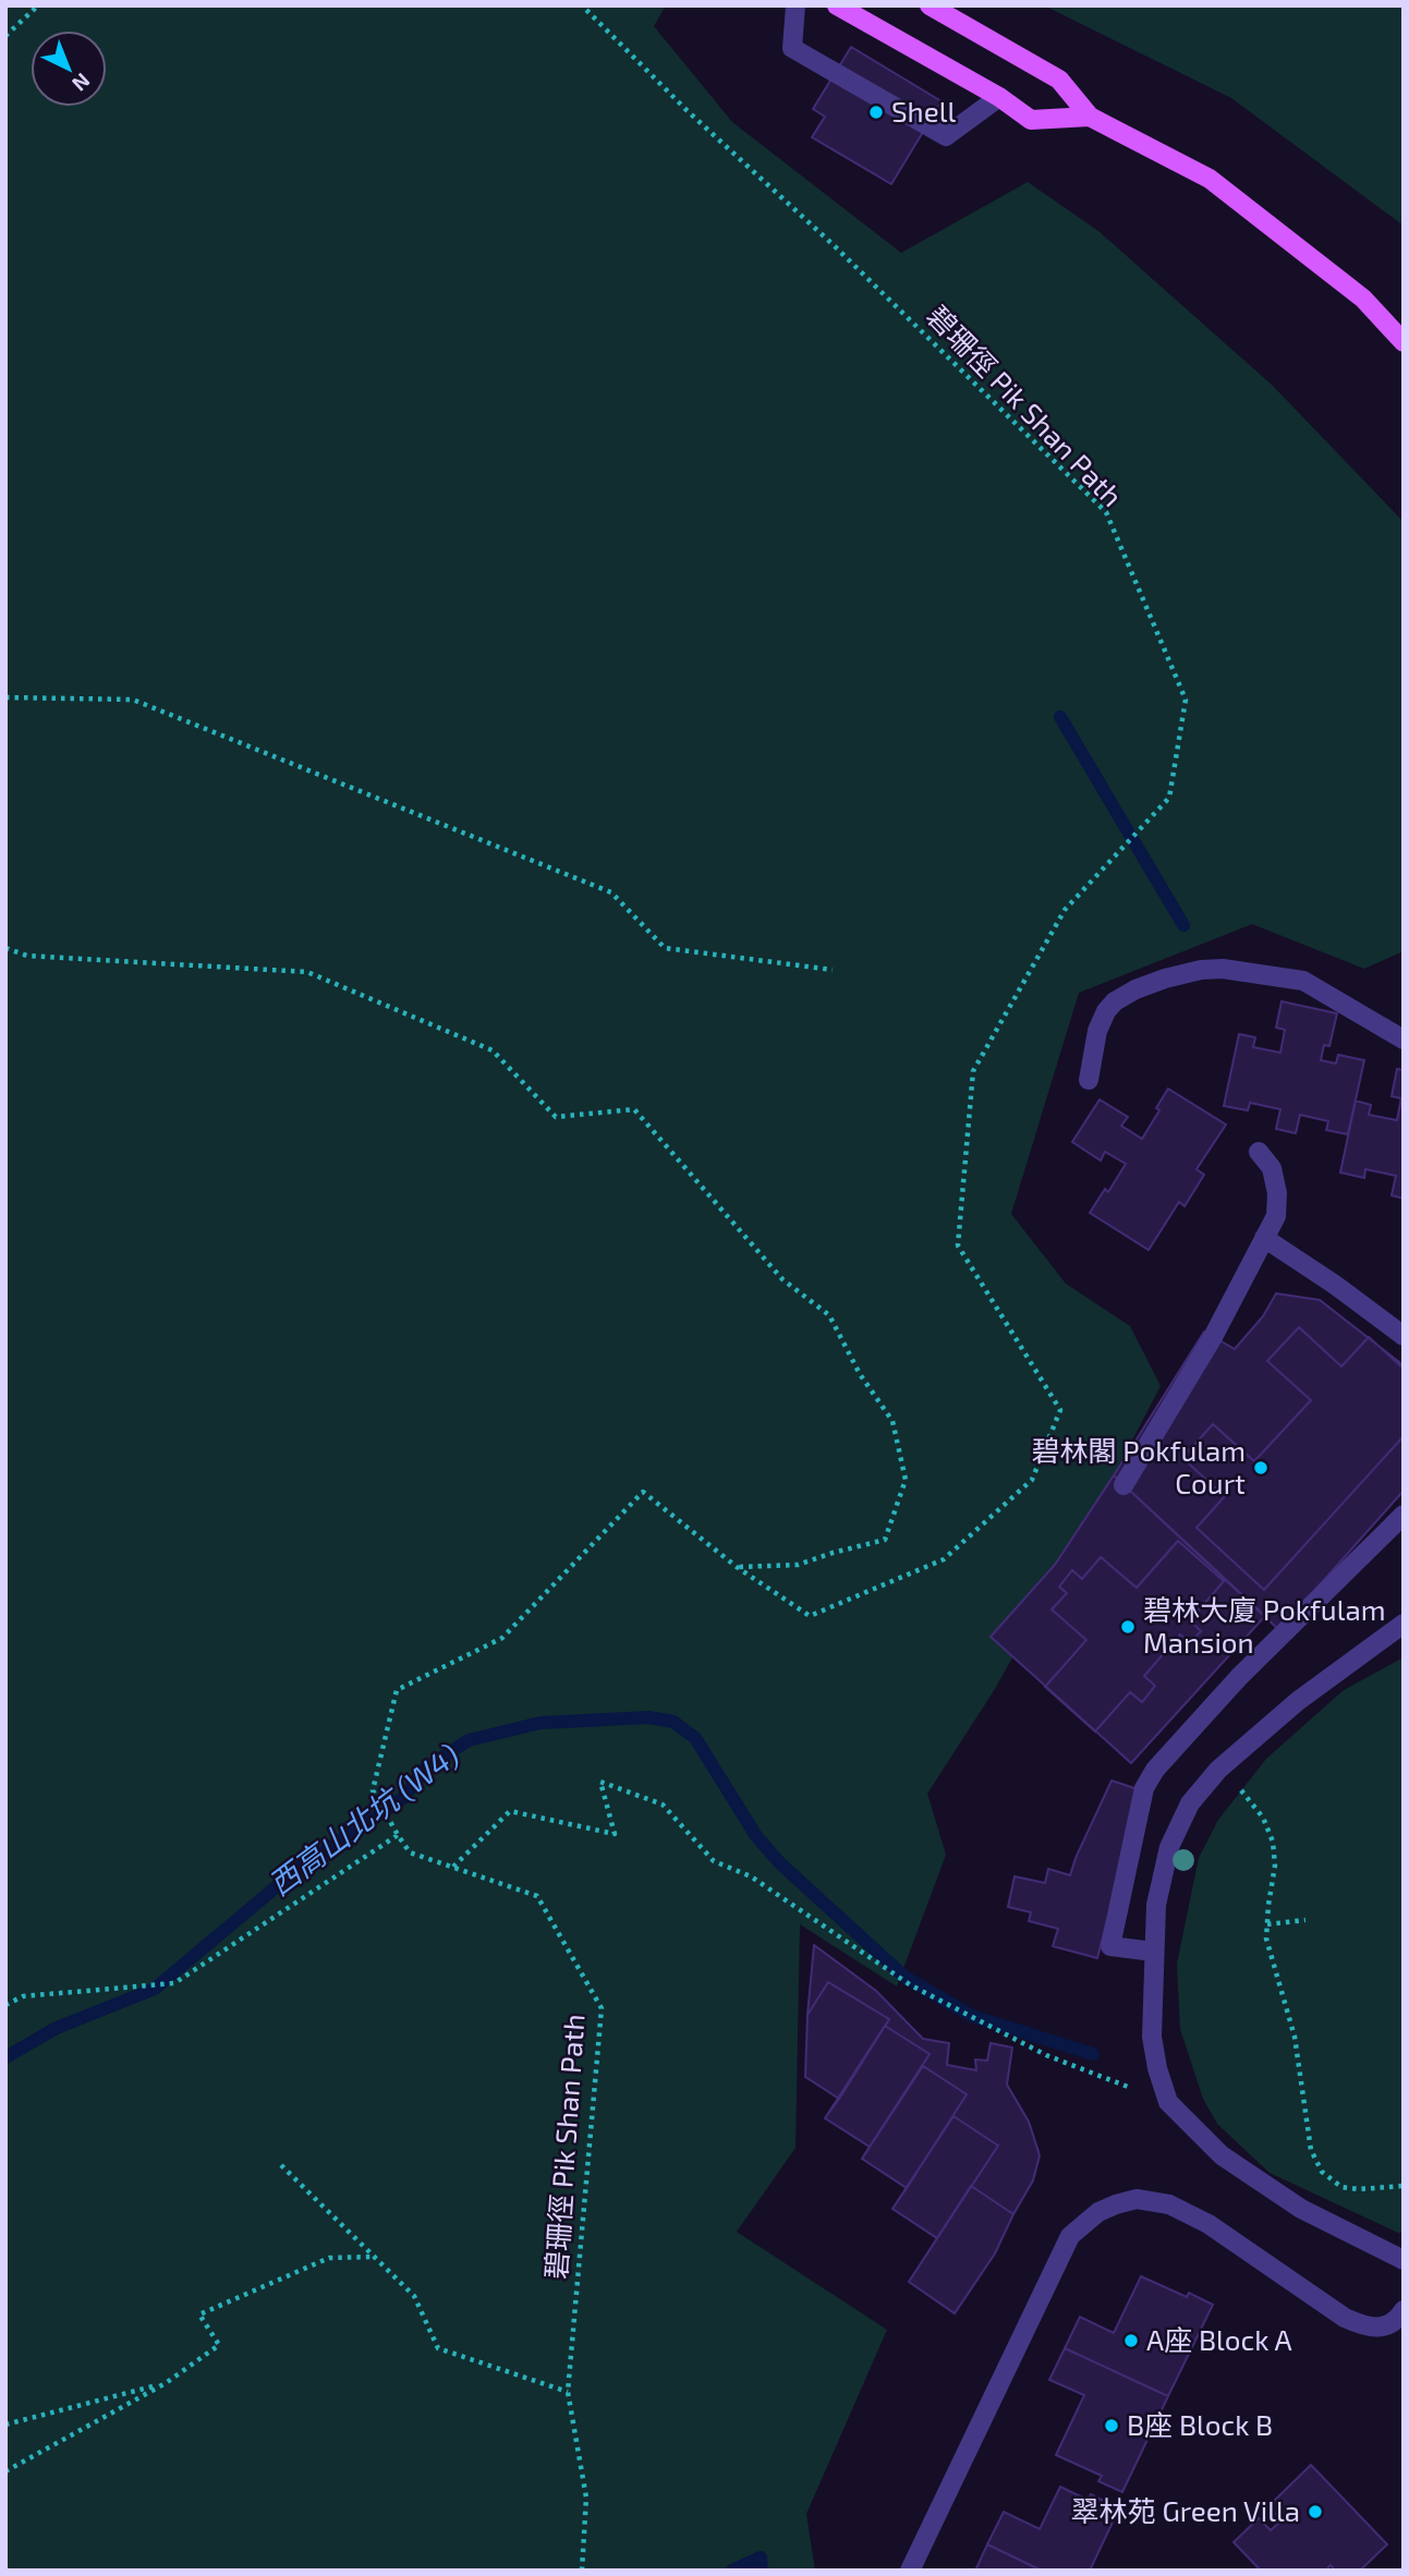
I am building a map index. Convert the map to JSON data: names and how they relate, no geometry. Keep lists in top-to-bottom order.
{
  "streets": {
    "path": ["碧珊徑 Pik Shan Path"]
  },
  "water": ["西高山北坑 (W4)"],
  "places": [
    "Shell",
    "碧林閣 Pokfulam Court",
    "碧林大廈 Pokfulam Mansion",
    "A座 Block A",
    "B座 Block B",
    "翠林苑 Green Villa"
  ],
  "north": "bottom right"
}
